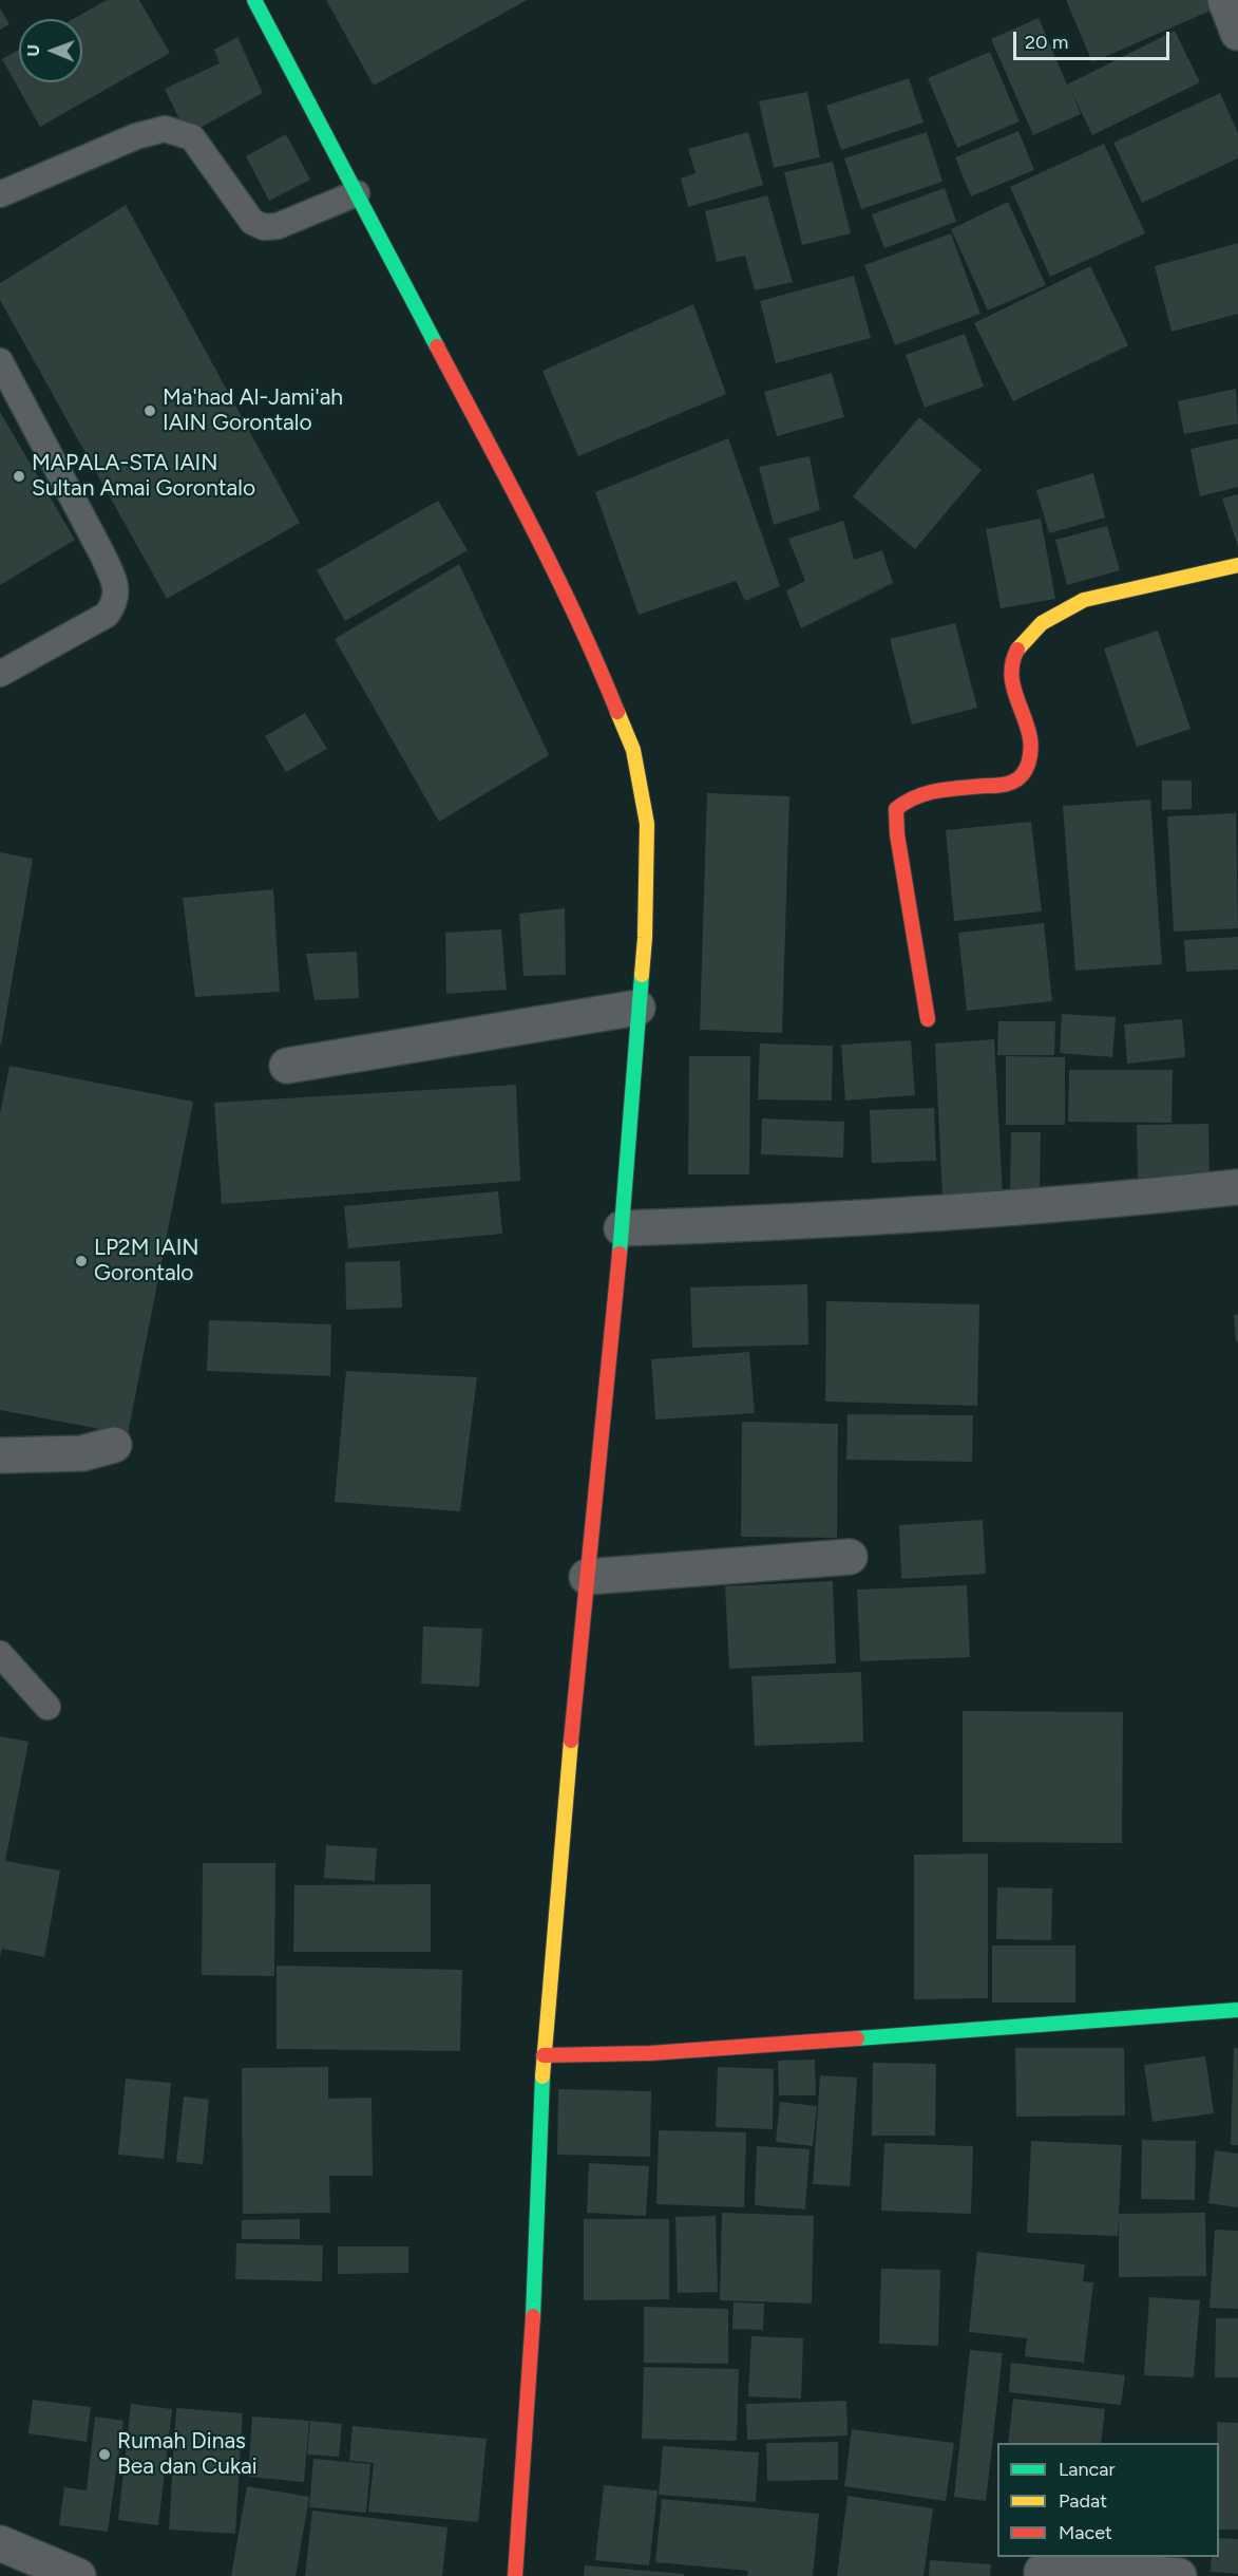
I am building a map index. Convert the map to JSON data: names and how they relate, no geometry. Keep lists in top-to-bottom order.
{
  "places": [
    "Ma'had Al-Jami'ah IAIN Gorontalo",
    "MAPALA-STA IAIN Sultan Amai Gorontalo",
    "LP2M IAIN Gorontalo",
    "Rumah Dinas Bea dan Cukai"
  ],
  "legend": ["Lancar", "Padat", "Macet"],
  "scale_bar": "20 m",
  "north": "left"
}
